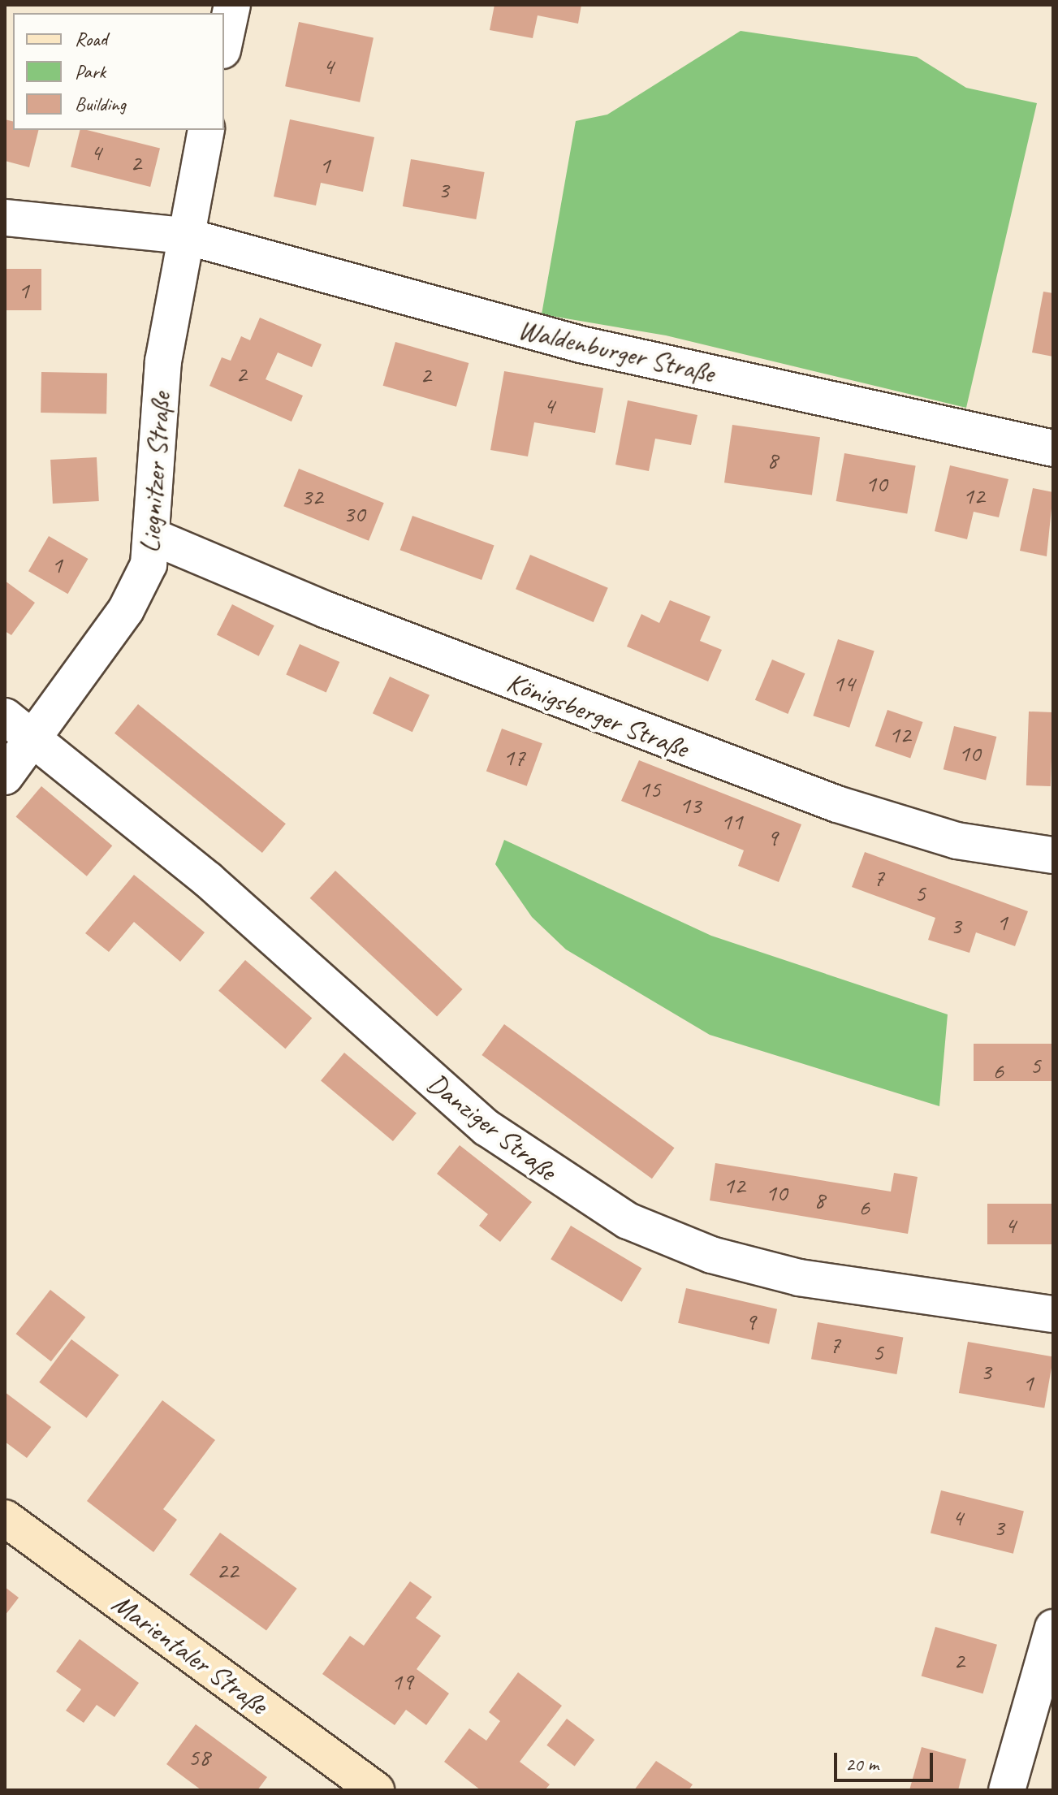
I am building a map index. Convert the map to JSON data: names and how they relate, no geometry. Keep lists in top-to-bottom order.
{
  "streets": {
    "main road": ["Marientaler Straße"],
    "street": [
      "Waldenburger Straße",
      "Liegnitzer Straße",
      "Königsberger Straße",
      "Danziger Straße"
    ]
  },
  "crossings": [
    ["Waldenburger Straße", "Liegnitzer Straße"],
    ["Liegnitzer Straße", "Königsberger Straße"],
    ["Liegnitzer Straße", "Danziger Straße"]
  ],
  "house_numbers": [
    "4",
    "4",
    "2",
    "1",
    "3",
    "1",
    "2",
    "2",
    "4",
    "8",
    "10",
    "12",
    "32",
    "30",
    "1",
    "14",
    "12",
    "10",
    "17",
    "15",
    "13",
    "11",
    "9",
    "7",
    "5",
    "1",
    "3",
    "5",
    "6",
    "12",
    "10",
    "8",
    "6",
    "4",
    "9",
    "7",
    "5",
    "3",
    "1",
    "4",
    "3",
    "22",
    "2",
    "19",
    "58"
  ],
  "legend": ["Road", "Park", "Building"],
  "scale_bar": "20 m"
}
